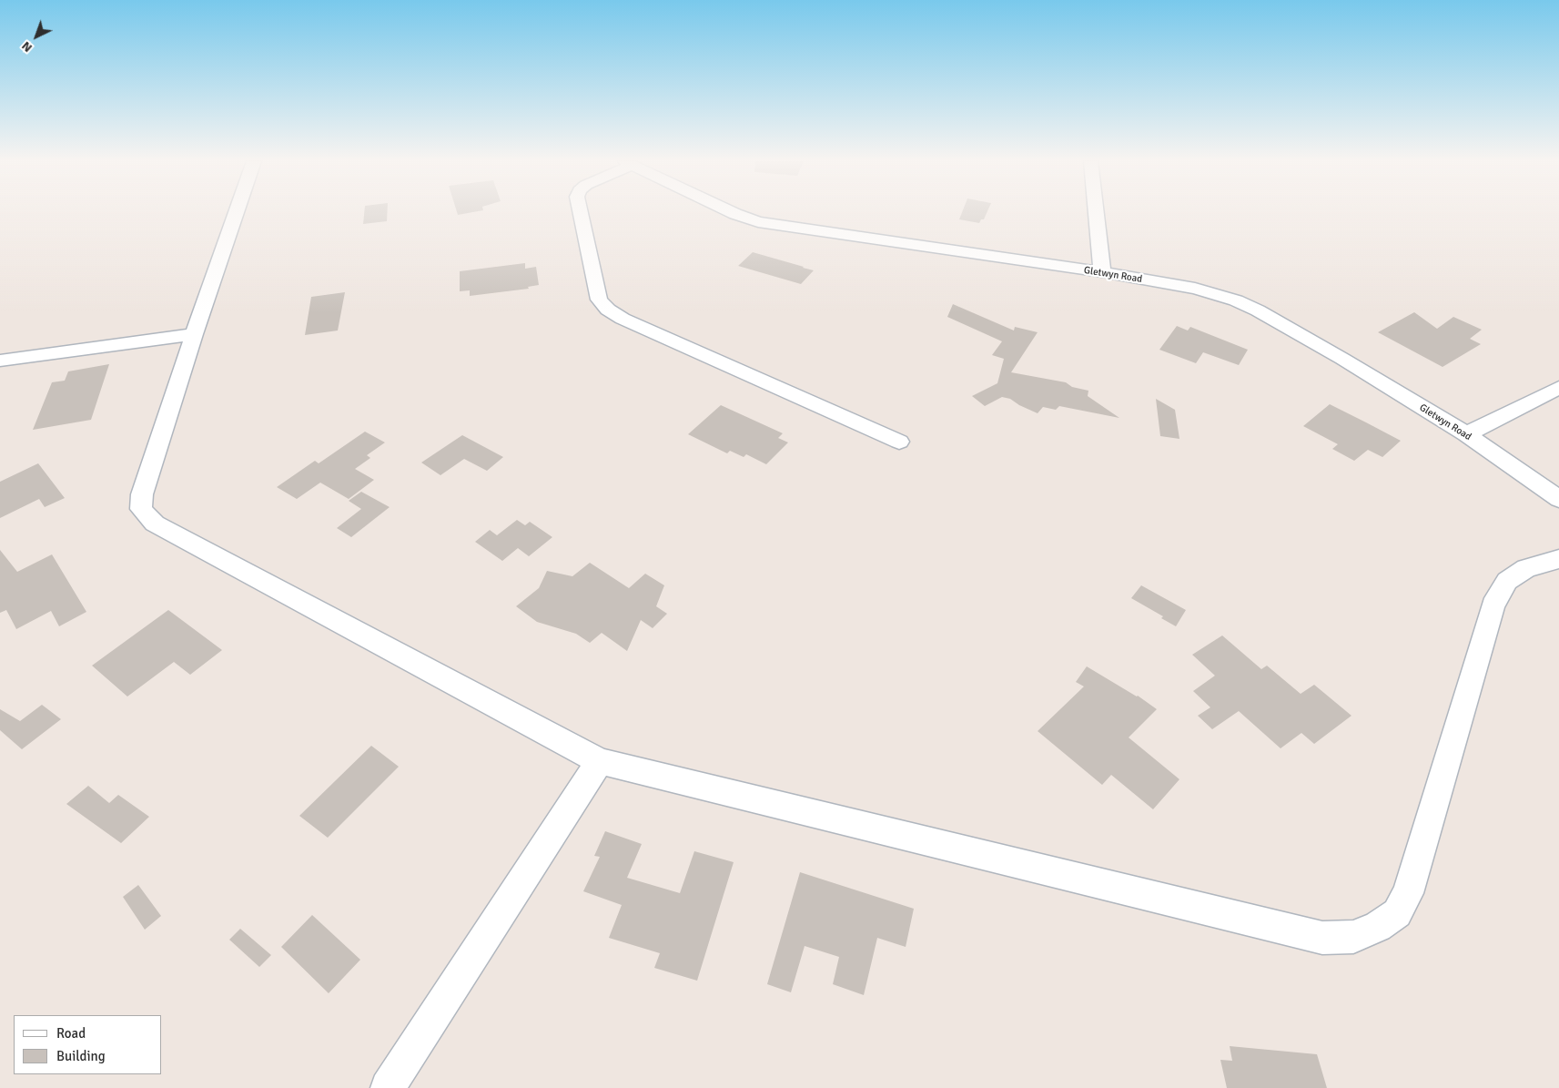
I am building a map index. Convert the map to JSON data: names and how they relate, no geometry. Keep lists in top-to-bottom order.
{
  "streets": {
    "street": ["Gletwyn Road"]
  },
  "legend": ["Road", "Building"],
  "north": "bottom left"
}
